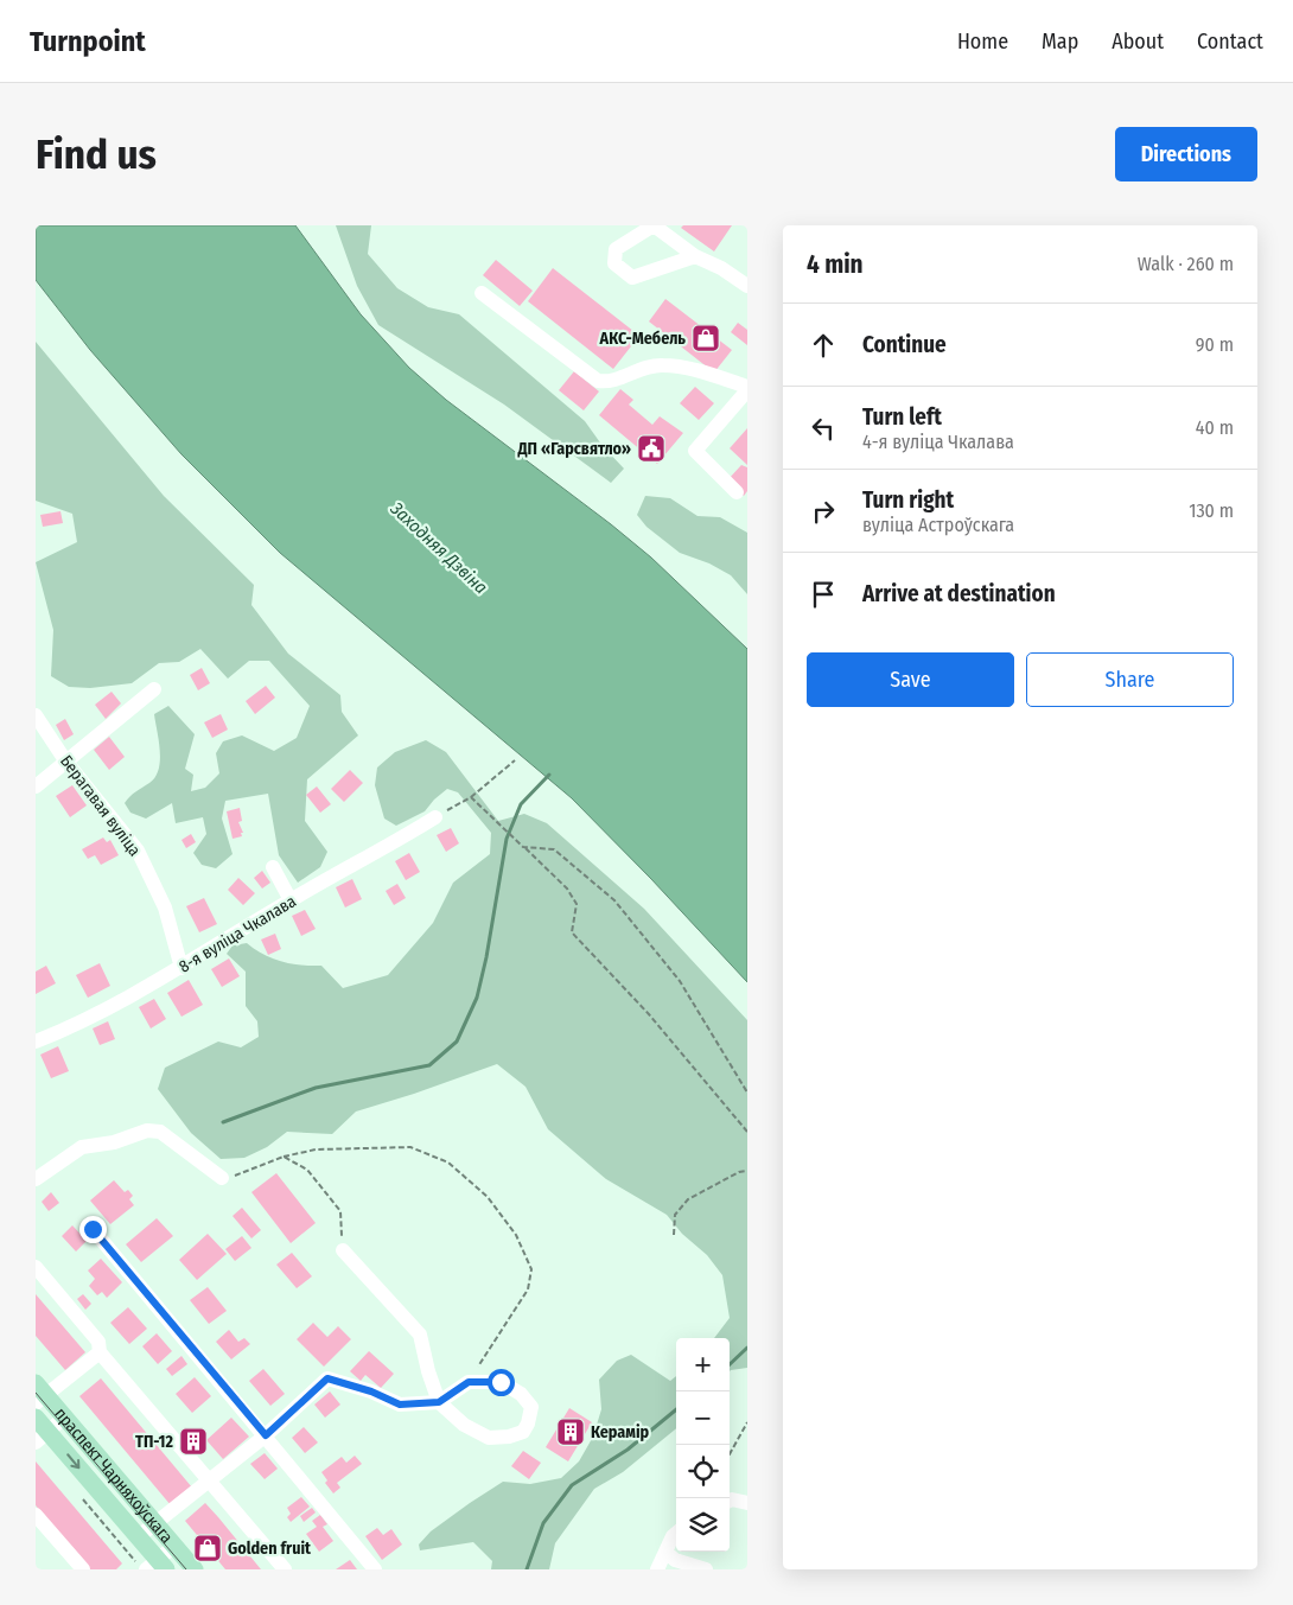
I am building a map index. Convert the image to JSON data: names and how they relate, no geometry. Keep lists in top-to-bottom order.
{
  "streets": {
    "main road": ["праспект Чарняхоўскага"],
    "street": ["Берагавая вуліца", "8-я вуліца Чкалава"]
  },
  "crossings": [
    ["Берагавая вуліца", "8-я вуліца Чкалава"]
  ],
  "water": ["Заходняя Дзвіна"],
  "places": {
    "shop": ["АКС-Мебель", "Golden fruit"],
    "public building": ["ДП «Гарсвятло»"],
    "building": ["Керамір", "ТП-12"]
  },
  "page": {
    "header": "Turnpoint",
    "nav": [
      "Home",
      "Map",
      "About",
      "Contact"
    ],
    "buttons": [
      "Directions",
      ["Save", "Share"]
    ],
    "title": "Find us",
    "heading": ["4 min", "Walk · 260 m"],
    "list": [
      ["Continue", "90 m"],
      ["Turn left", "4-я вуліца Чкалава", "40 m"],
      ["Turn right", "вуліца Астроўскага", "130 m"],
      "Arrive at destination"
    ],
    "map_buttons": ["+", "−"]
  }
}
